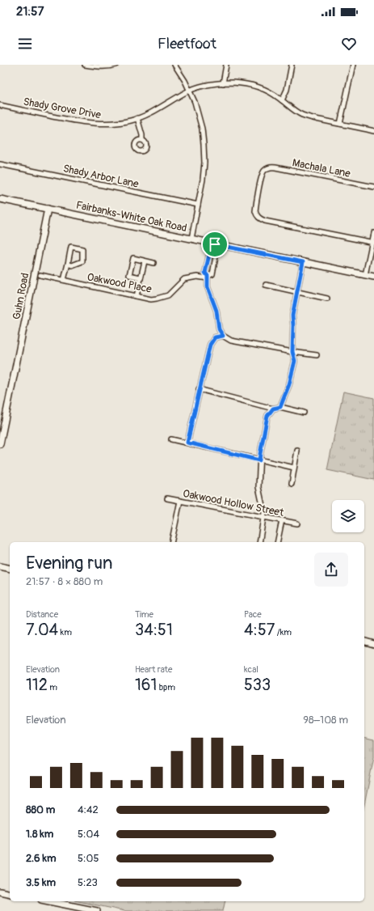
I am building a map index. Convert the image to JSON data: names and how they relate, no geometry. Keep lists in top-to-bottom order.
{
  "streets": {
    "street": [
      "Shady Grove Drive",
      "Machala Lane",
      "Shady Arbor Lane",
      "Fairbanks-White Oak Road",
      "Oakwood Place",
      "Guhn Road",
      "Oakwood Hollow Street"
    ]
  },
  "crossings": [
    ["Fairbanks-White Oak Road", "Guhn Road"]
  ],
  "page": {
    "status": "21:57",
    "header": "Fleetfoot",
    "heading": ["Evening run", "21:57 · 8 × 880 m"],
    "stats": [
      ["Distance", "7.04 km"],
      ["Time", "34:51"],
      ["Pace", "4:57 /km"],
      ["Elevation", "112 m"],
      ["Heart rate", "161 bpm"],
      ["kcal", "533"]
    ],
    "chart": ["Elevation", "98–108 m"],
    "list": [
      {
        "name": "880 m",
        "note": "4:42"
      },
      {
        "name": "1.8 km",
        "note": "5:04"
      },
      {
        "name": "2.6 km",
        "note": "5:05"
      },
      {
        "name": "3.5 km",
        "note": "5:23"
      }
    ]
  }
}
